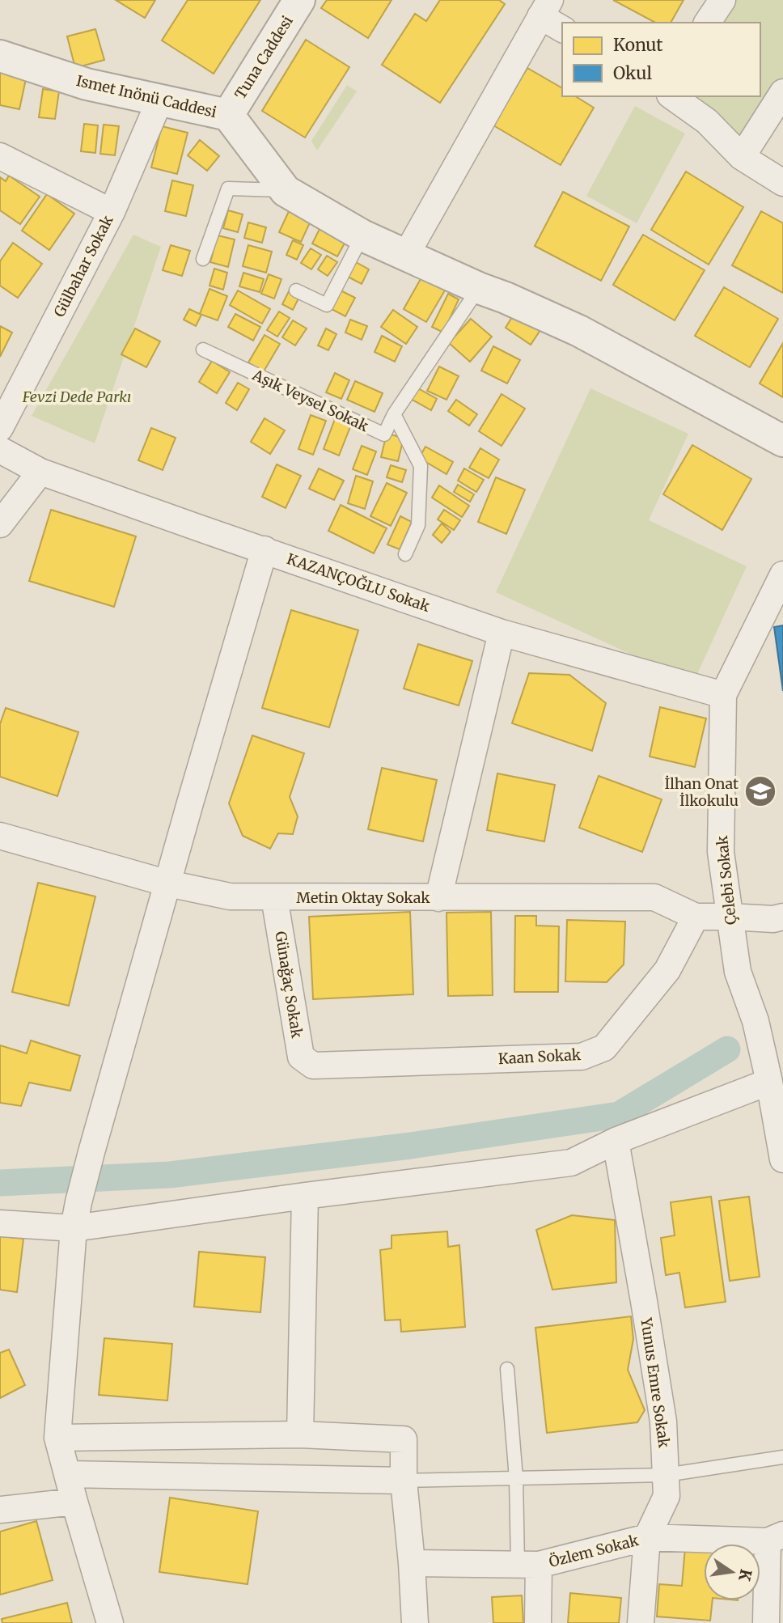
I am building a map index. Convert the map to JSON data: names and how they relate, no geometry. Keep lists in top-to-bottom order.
{
  "streets": {
    "street": [
      "Tuna Caddesi",
      "Ismet Inönü Caddesi",
      "Gülbahar Sokak",
      "KAZANÇOĞLU Sokak",
      "Çelebi Sokak",
      "Metin Oktay Sokak",
      "Günağaç Sokak",
      "Kaan Sokak",
      "Yunus Emre Sokak",
      "Özlem Sokak"
    ],
    "lane": ["Aşık Veysel Sokak"]
  },
  "crossings": [
    ["Tuna Caddesi", "Ismet Inönü Caddesi"],
    ["Ismet Inönü Caddesi", "Gülbahar Sokak"],
    ["Ismet Inönü Caddesi", "Aşık Veysel Sokak"],
    ["KAZANÇOĞLU Sokak", "Çelebi Sokak"],
    ["Çelebi Sokak", "Metin Oktay Sokak"],
    ["Metin Oktay Sokak", "Günağaç Sokak"],
    ["Metin Oktay Sokak", "Kaan Sokak"],
    ["Günağaç Sokak", "Kaan Sokak"],
    ["Yunus Emre Sokak", "Özlem Sokak"]
  ],
  "parks": ["Fevzi Dede Parkı"],
  "places": {
    "school or university": ["İlhan Onat İlkokulu"]
  },
  "legend": ["Konut", "Okul"],
  "north": "right"
}
